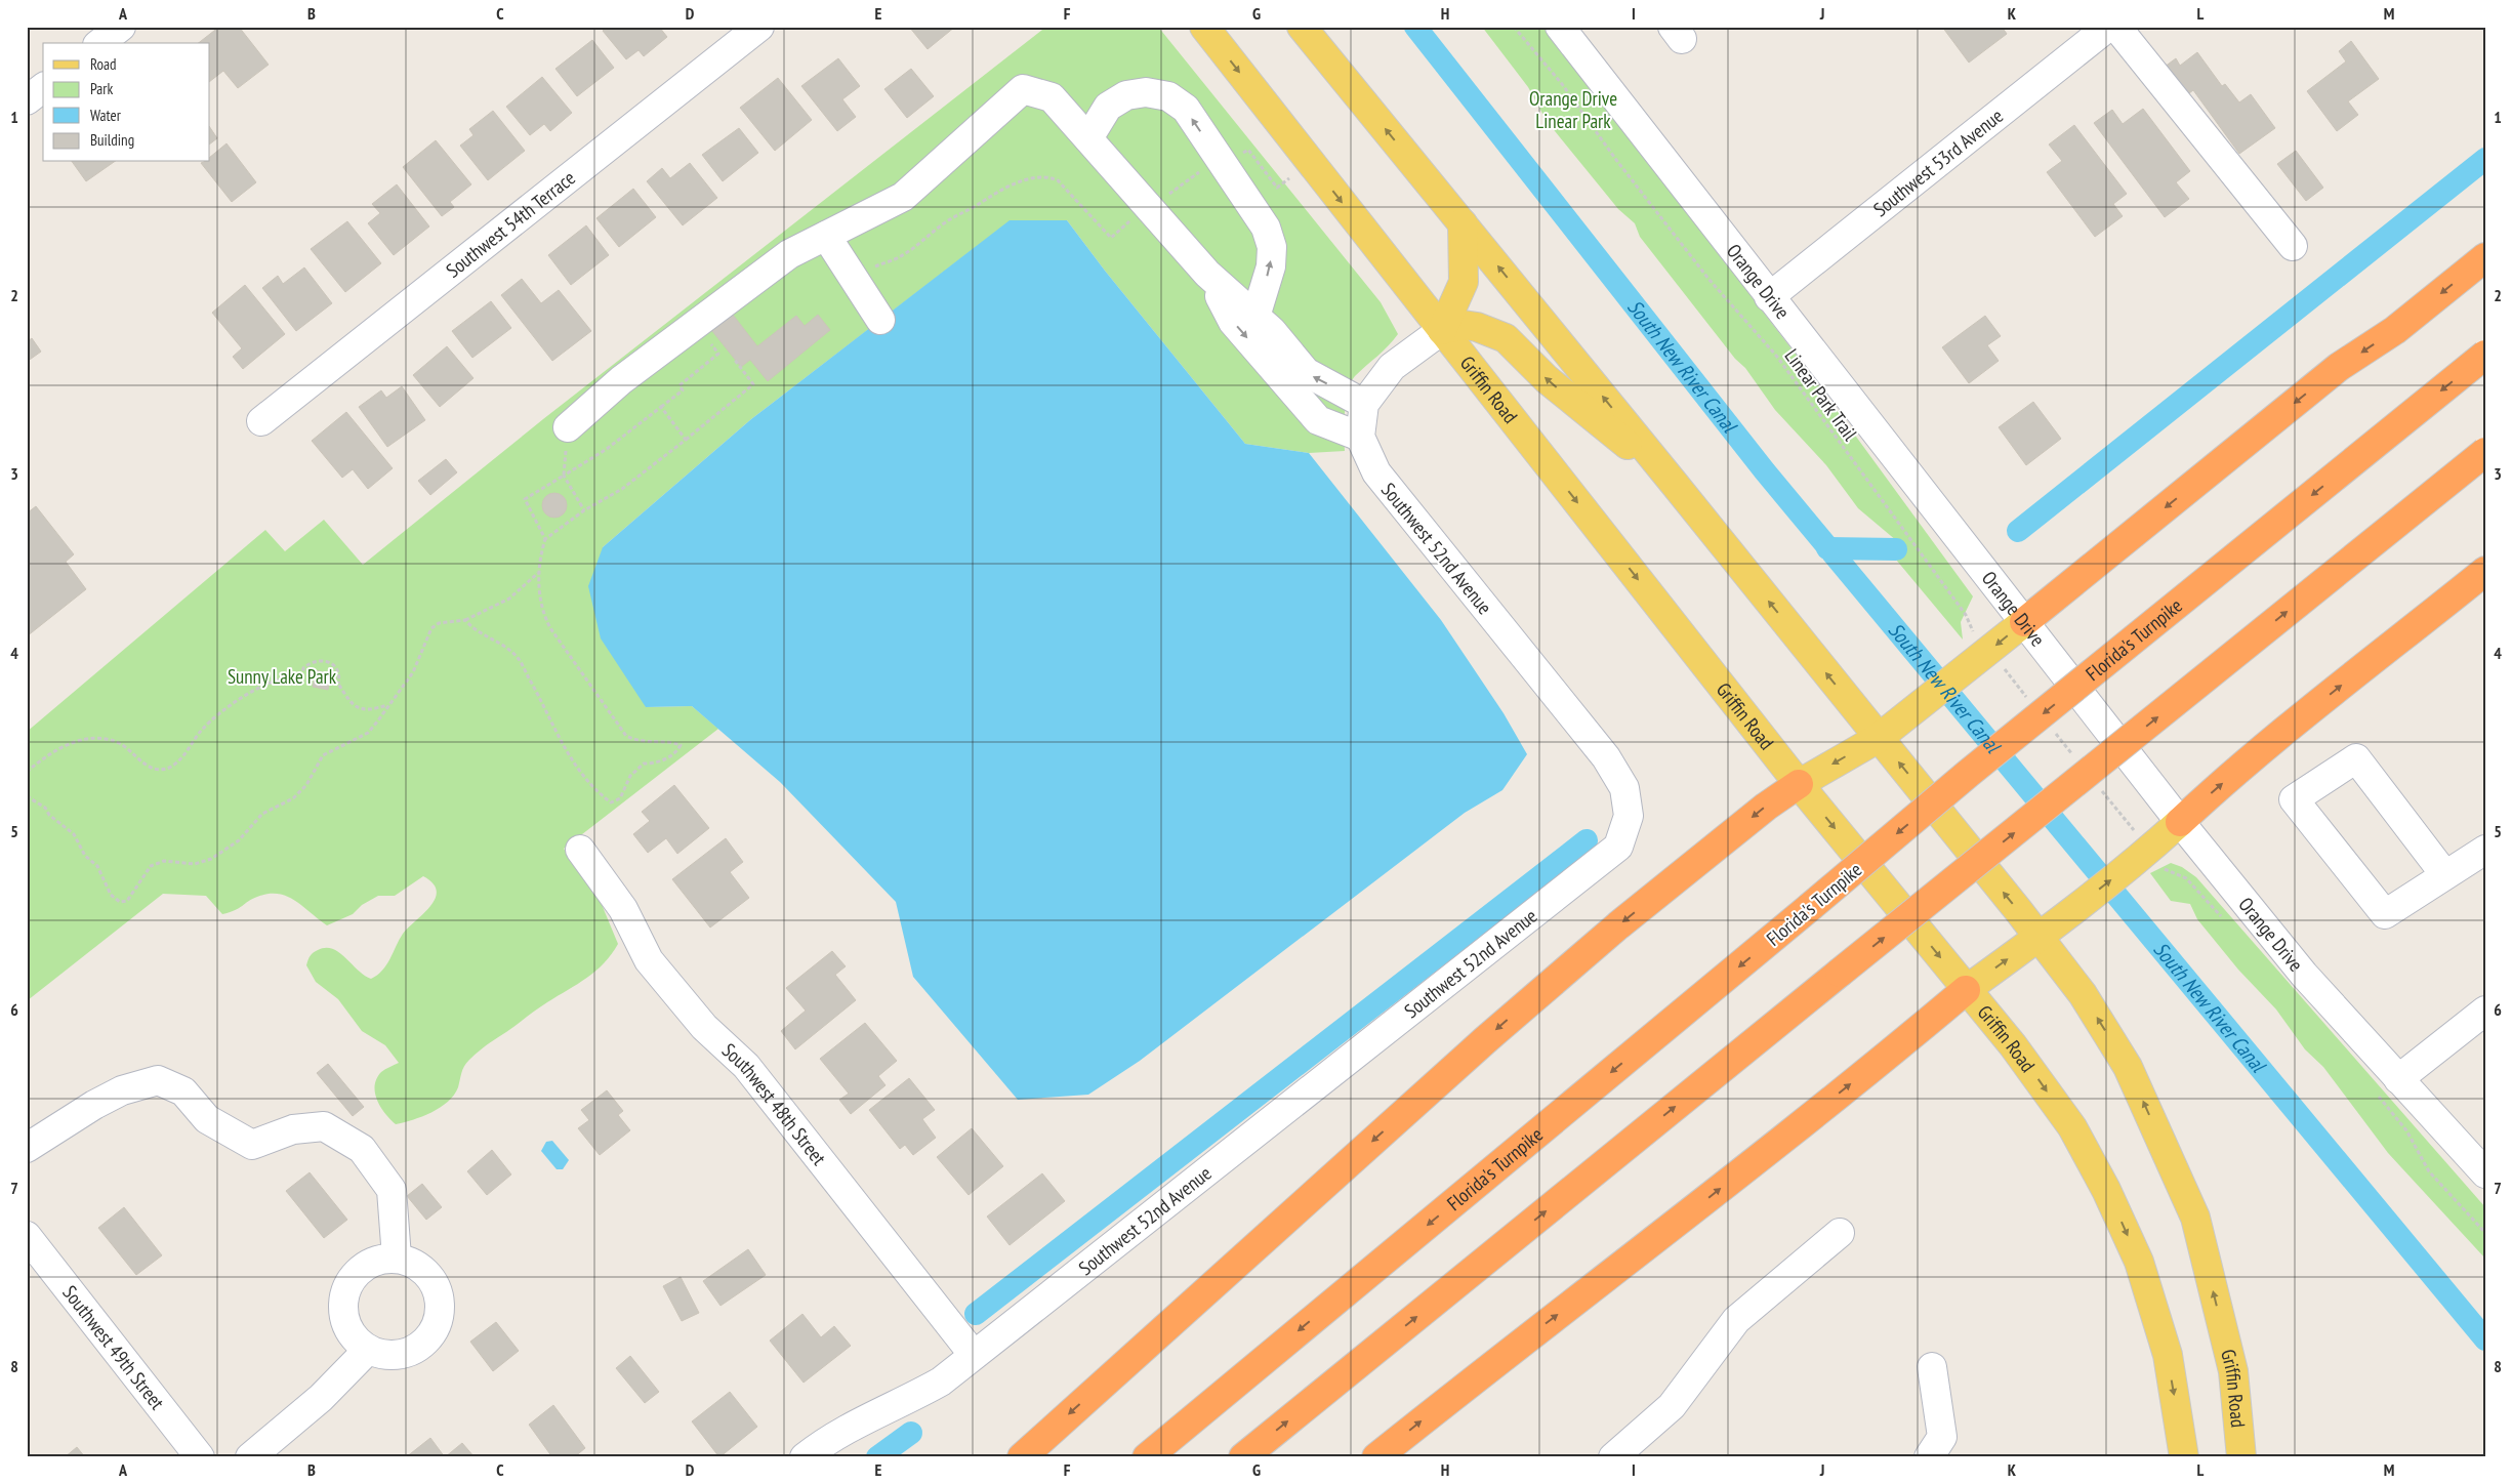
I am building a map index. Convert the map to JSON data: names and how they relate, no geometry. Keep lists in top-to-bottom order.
{
  "streets": {
    "highway": ["Florida's Turnpike"],
    "main road": ["Griffin Road"],
    "street": [
      "Southwest 53rd Avenue",
      "Southwest 54th Terrace",
      "Orange Drive",
      "Southwest 52nd Avenue",
      "Southwest 48th Street",
      "Southwest 49th Street"
    ],
    "path": ["Linear Park Trail"]
  },
  "crossings": [
    ["Southwest 53rd Avenue", "Orange Drive"],
    ["Southwest 52nd Avenue", "Southwest 48th Street"]
  ],
  "water": ["South New River Canal"],
  "parks": ["Orange Drive Linear Park", "Sunny Lake Park"],
  "legend": [
    "Road",
    "Park",
    "Water",
    "Building"
  ],
  "grid": {
    "columns": [
      "A",
      "B",
      "C",
      "D",
      "E",
      "F",
      "G",
      "H",
      "I",
      "J",
      "K",
      "L",
      "M"
    ],
    "rows": [
      "1",
      "2",
      "3",
      "4",
      "5",
      "6",
      "7",
      "8"
    ]
  }
}
